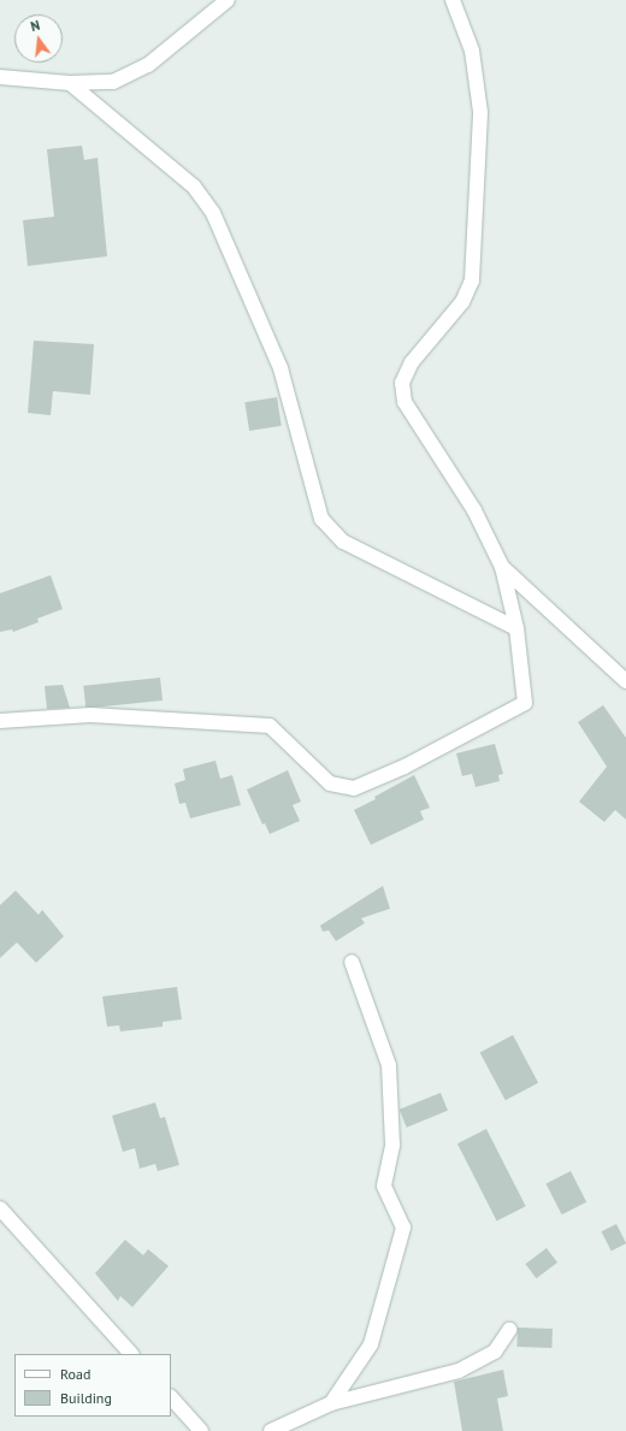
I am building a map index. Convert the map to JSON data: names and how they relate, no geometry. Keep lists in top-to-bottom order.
{
  "legend": ["Road", "Building"],
  "north": "top"
}
